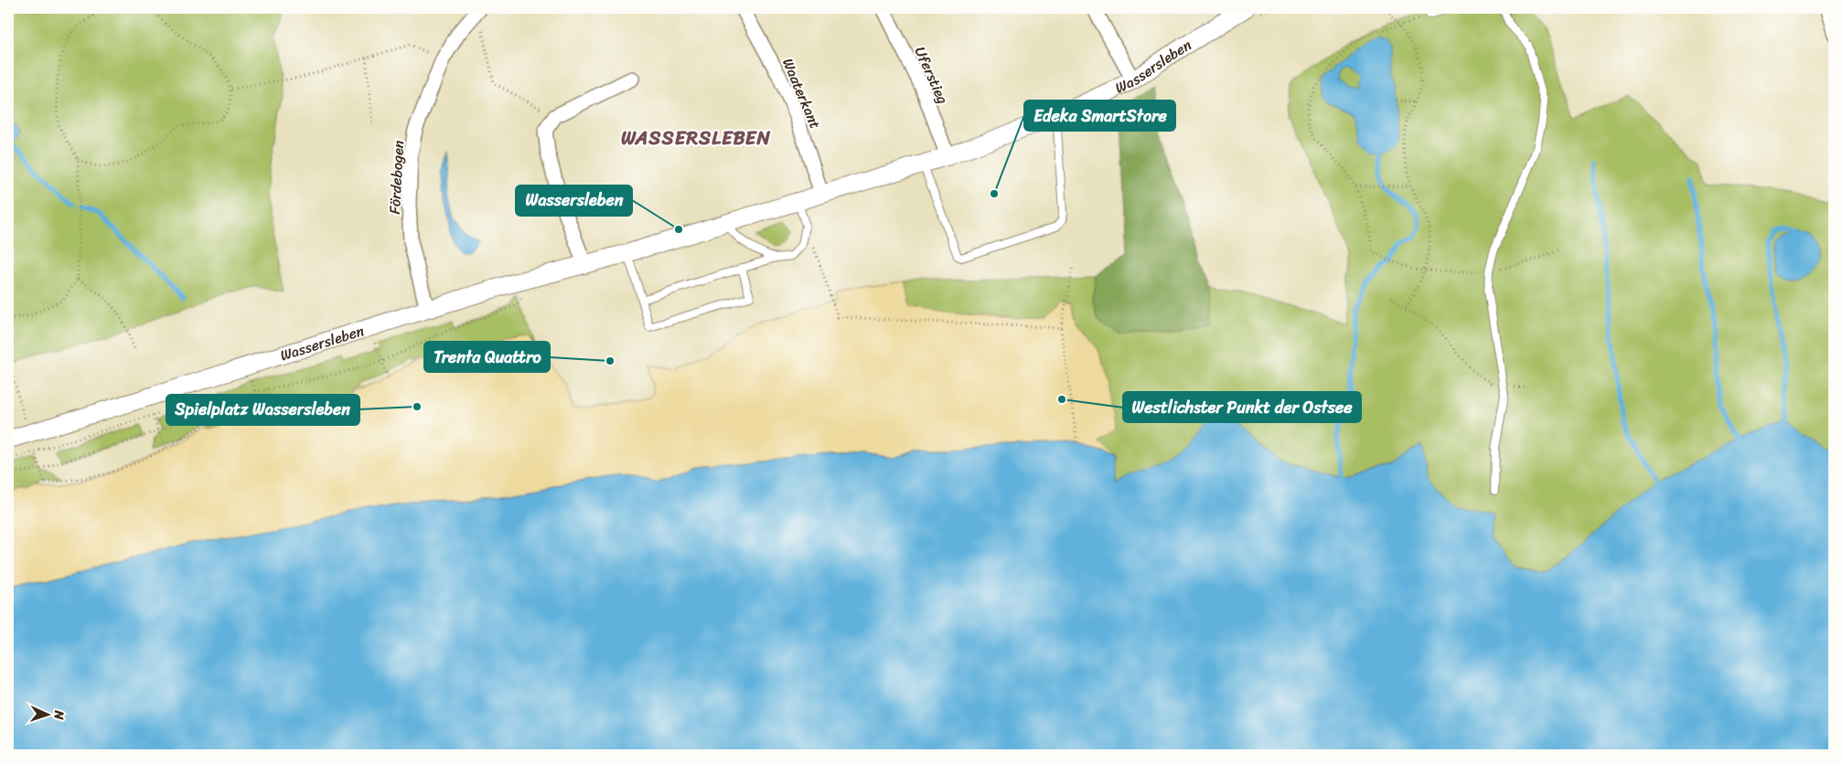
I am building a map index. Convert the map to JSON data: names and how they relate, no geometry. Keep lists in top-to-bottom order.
{
  "streets": {
    "street": [
      "Wassersleben",
      "Uferstieg",
      "Waaterkant",
      "Fördebogen"
    ]
  },
  "crossings": [
    ["Wassersleben", "Uferstieg"],
    ["Wassersleben", "Waaterkant"],
    ["Wassersleben", "Fördebogen"]
  ],
  "districts": ["WASSERSLEBEN"],
  "places": [
    "Edeka SmartStore",
    "Wassersleben",
    "Trenta Quattro",
    "Westlichster Punkt der Ostsee",
    "Spielplatz Wassersleben"
  ],
  "north": "right"
}
